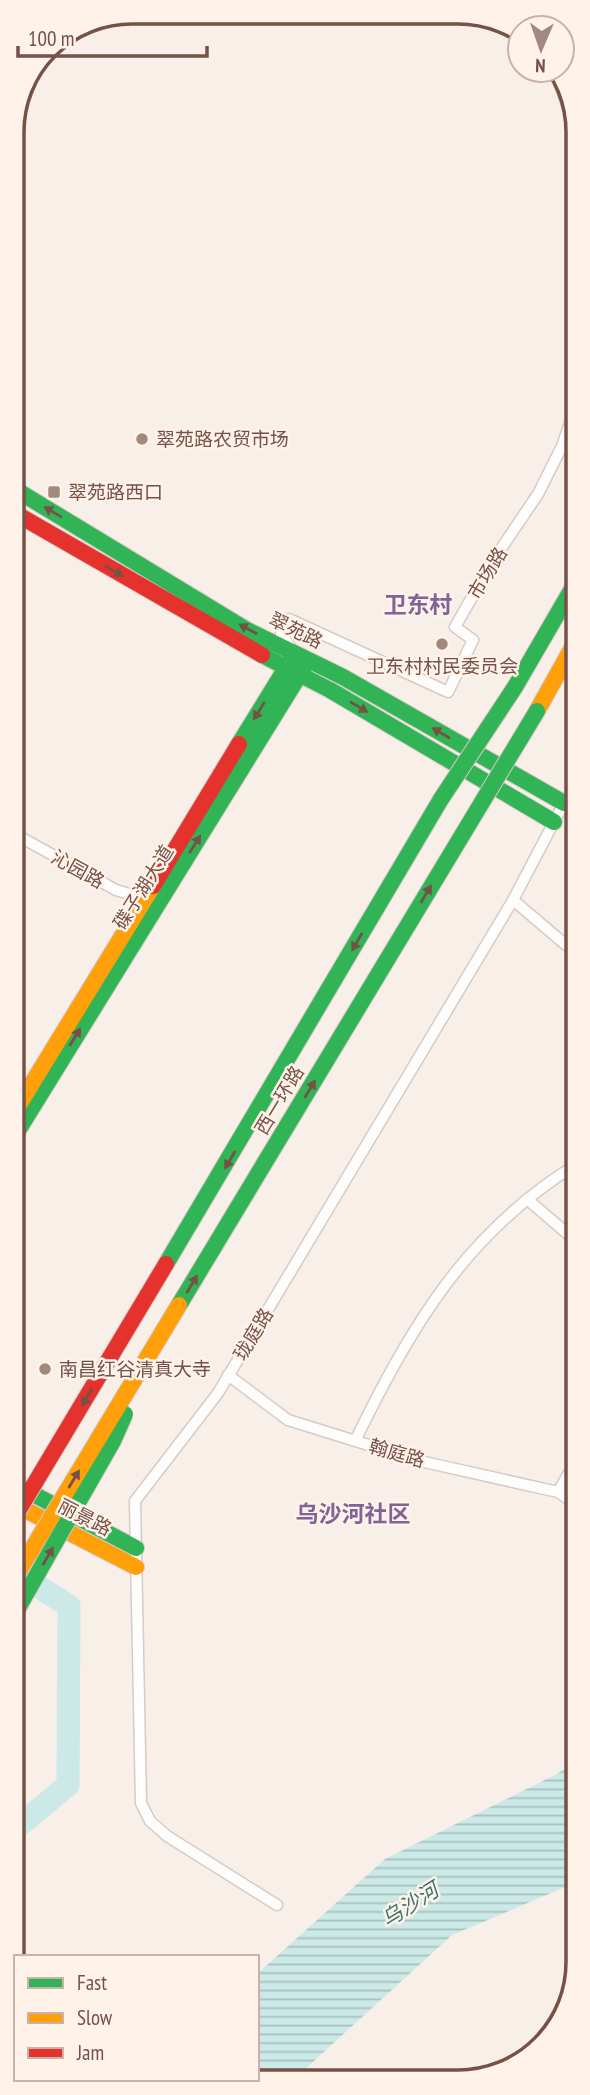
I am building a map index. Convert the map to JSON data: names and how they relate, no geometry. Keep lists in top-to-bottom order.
{
  "streets": {
    "main road": [
      "翠苑路",
      "碟子湖大道",
      "西一环路",
      "丽景路"
    ],
    "street": [
      "市场路",
      "沁园路",
      "珑庭路",
      "翰庭路"
    ]
  },
  "crossings": [
    ["市场路", "翠苑路"],
    ["市场路", "碟子湖大道"],
    ["翠苑路", "碟子湖大道"],
    ["翠苑路", "珑庭路"],
    ["沁园路", "碟子湖大道"],
    ["珑庭路", "翰庭路"],
    ["珑庭路", "丽景路"]
  ],
  "districts": ["卫东村", "乌沙河社区"],
  "water": ["乌沙河"],
  "places": {
    "other": ["翠苑路农贸市场", "卫东村村民委员会", "南昌红谷清真大寺"],
    "transit": ["翠苑路西口"]
  },
  "legend": ["Fast", "Slow", "Jam"],
  "scale_bar": "100 m",
  "north": "bottom"
}
